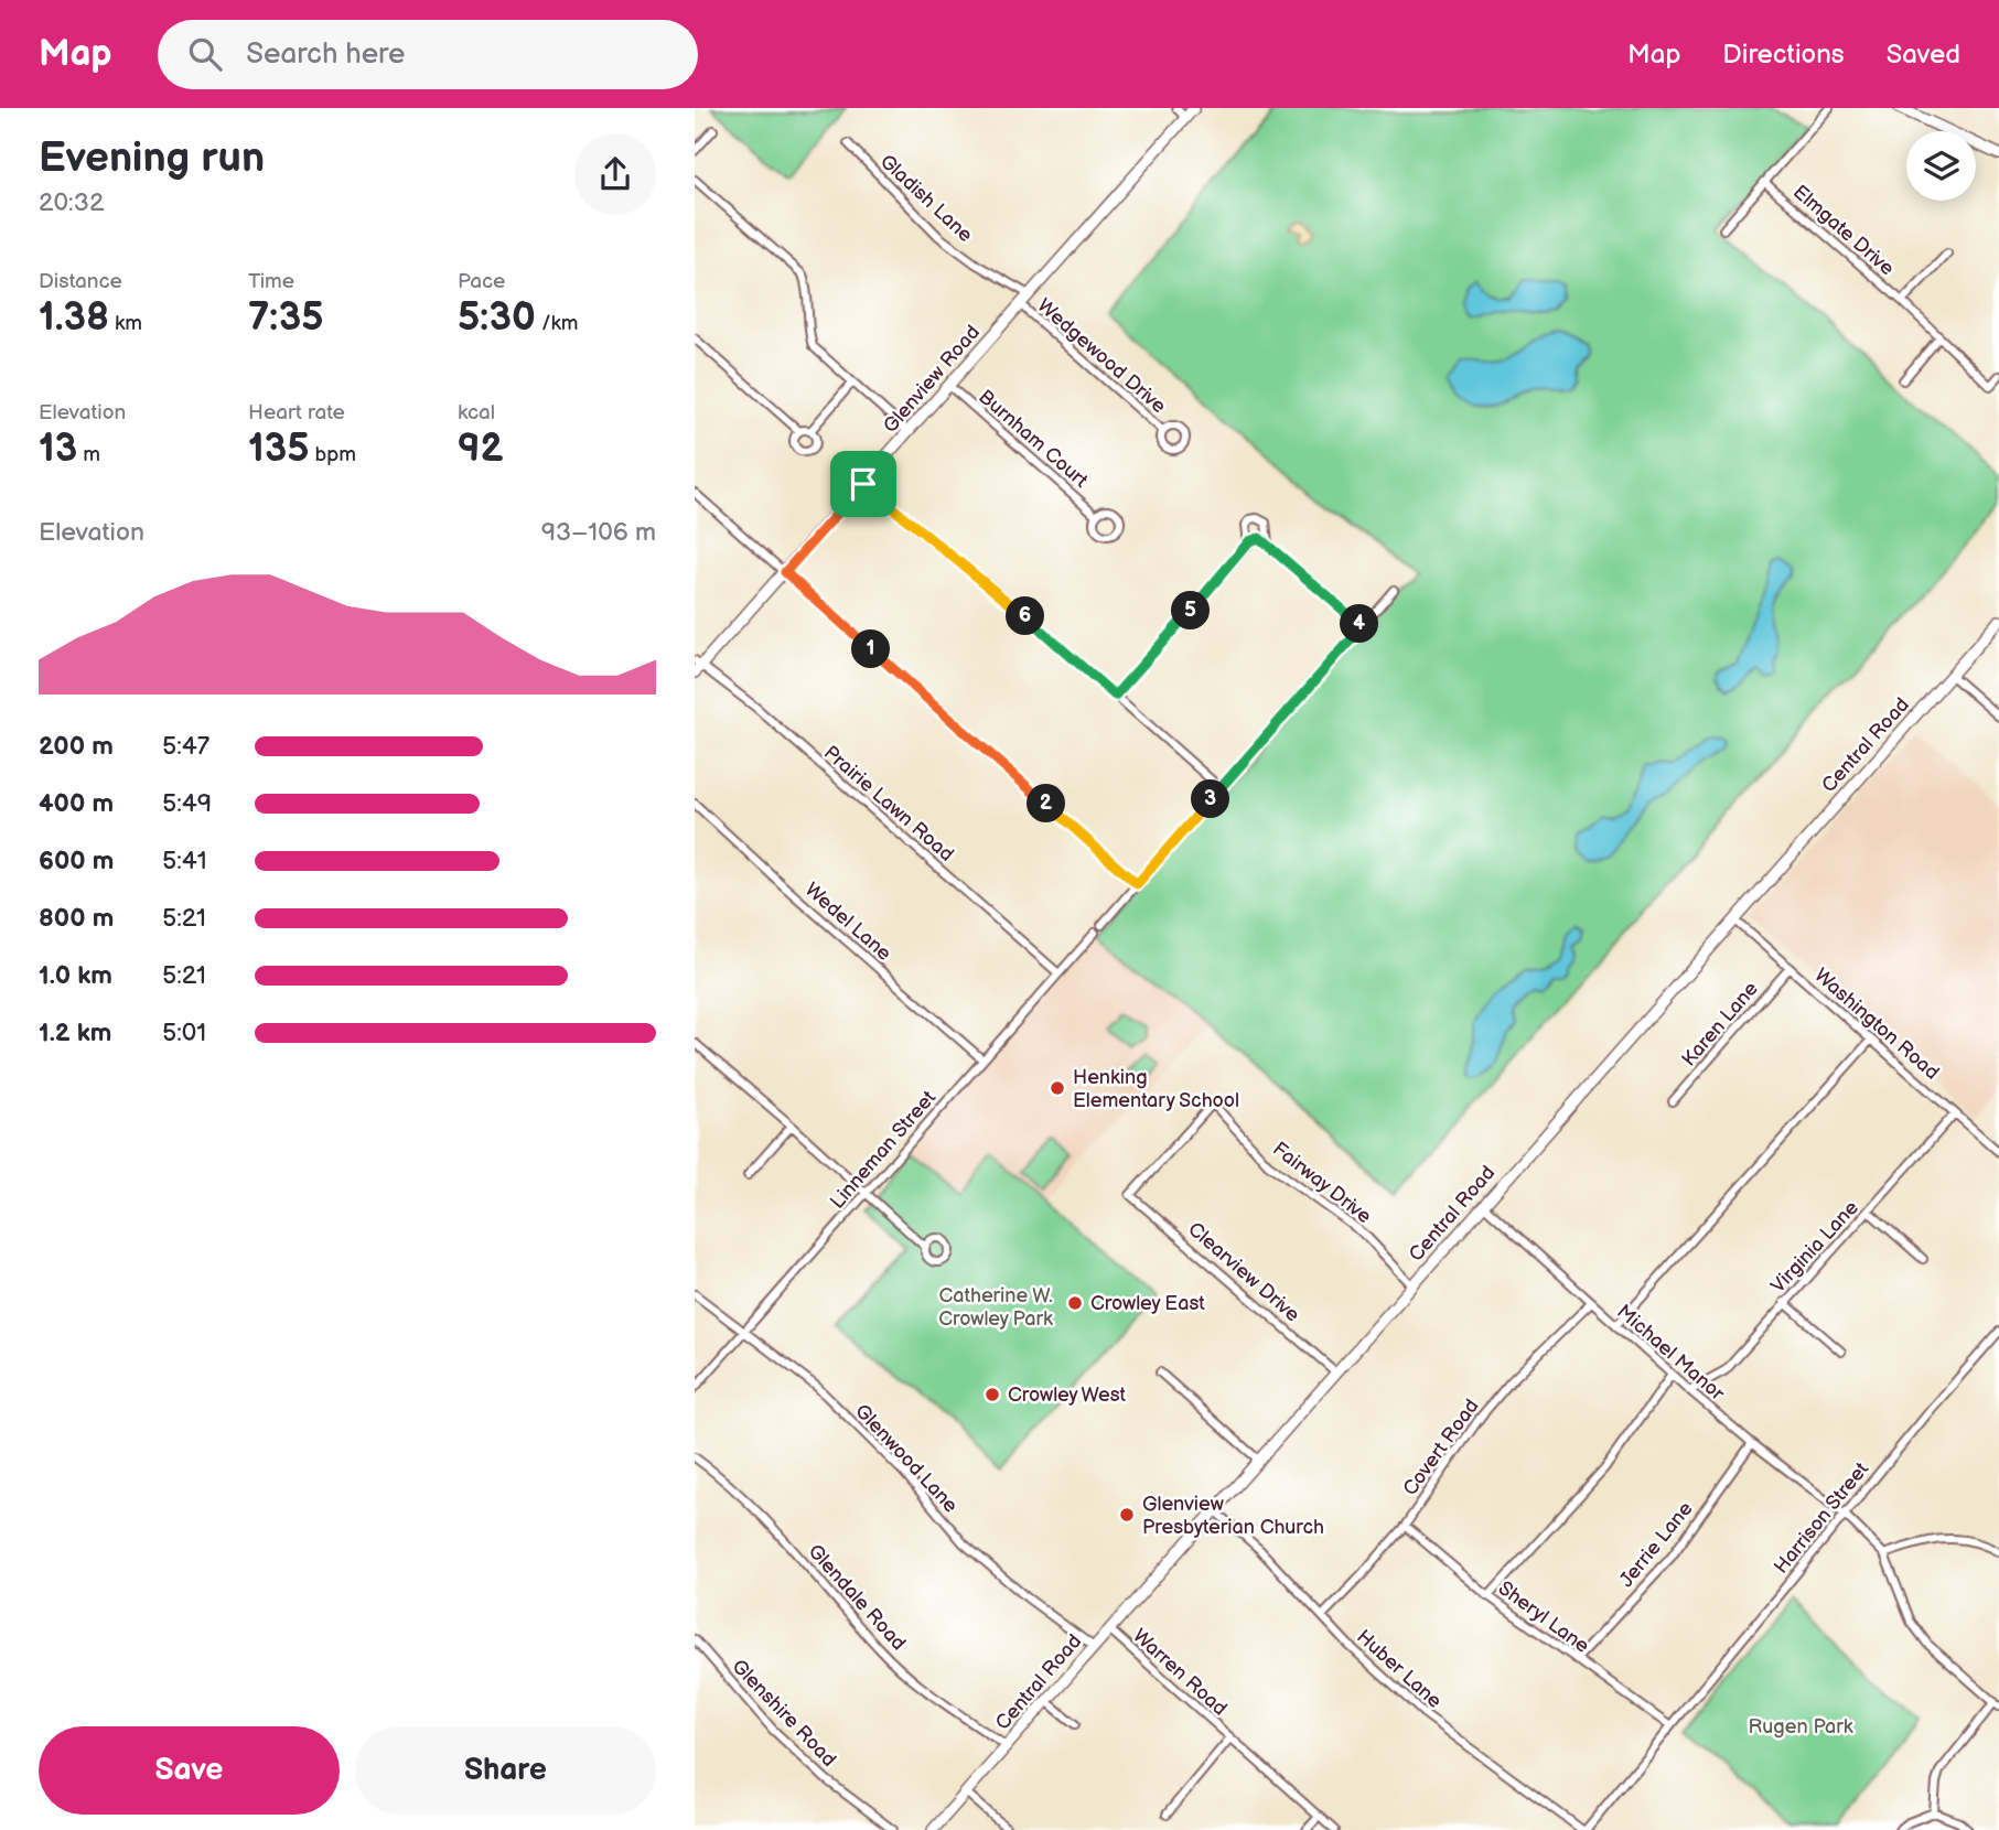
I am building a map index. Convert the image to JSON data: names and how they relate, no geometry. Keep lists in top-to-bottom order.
{
  "streets": {
    "main road": ["Glenview Road", "Central Road"],
    "street": [
      "Gladish Lane",
      "Elmgate Drive",
      "Wedgewood Drive",
      "Burnham Court",
      "Prairie Lawn Road",
      "Wedel Lane",
      "Karen Lane",
      "Washington Road",
      "Linneman Street",
      "Fairway Drive",
      "Virginia Lane",
      "Clearview Drive",
      "Michael Manor",
      "Covert Road",
      "Glenwood Lane",
      "Harrison Street",
      "Jerrie Lane",
      "Glendale Road",
      "Sheryl Lane",
      "Huber Lane",
      "Warren Road",
      "Glenshire Road"
    ]
  },
  "crossings": [
    ["Gladish Lane", "Glenview Road"],
    ["Wedgewood Drive", "Glenview Road"],
    ["Glenview Road", "Burnham Court"],
    ["Glenview Road", "Prairie Lawn Road"],
    ["Central Road", "Washington Road"],
    ["Central Road", "Fairway Drive"],
    ["Central Road", "Clearview Drive"],
    ["Central Road", "Michael Manor"],
    ["Central Road", "Glenwood Lane"],
    ["Central Road", "Glendale Road"],
    ["Central Road", "Huber Lane"],
    ["Central Road", "Warren Road"],
    ["Prairie Lawn Road", "Linneman Street"],
    ["Wedel Lane", "Linneman Street"],
    ["Karen Lane", "Washington Road"],
    ["Washington Road", "Virginia Lane"],
    ["Linneman Street", "Glenwood Lane"],
    ["Fairway Drive", "Clearview Drive"],
    ["Virginia Lane", "Michael Manor"],
    ["Michael Manor", "Covert Road"],
    ["Michael Manor", "Harrison Street"],
    ["Michael Manor", "Jerrie Lane"],
    ["Covert Road", "Sheryl Lane"],
    ["Covert Road", "Huber Lane"],
    ["Harrison Street", "Sheryl Lane"],
    ["Harrison Street", "Huber Lane"],
    ["Jerrie Lane", "Sheryl Lane"]
  ],
  "parks": ["Catherine W. Crowley Park", "Rugen Park"],
  "places": [
    "Henking Elementary School",
    "Crowley East",
    "Crowley West",
    "Glenview Presbyterian Church"
  ],
  "page": {
    "header": "Map",
    "search": "Search here",
    "nav": ["Map", "Directions", "Saved"],
    "heading": ["Evening run", "20:32"],
    "stats": [
      ["Distance", "1.38 km"],
      ["Time", "7:35"],
      ["Pace", "5:30 /km"],
      ["Elevation", "13 m"],
      ["Heart rate", "135 bpm"],
      ["kcal", "92"]
    ],
    "chart": ["Elevation", "93–106 m"],
    "pins": [
      "5",
      "6",
      "4",
      "1",
      "3",
      "2"
    ],
    "list": [
      {
        "name": "200 m",
        "note": "5:47"
      },
      {
        "name": "400 m",
        "note": "5:49"
      },
      {
        "name": "600 m",
        "note": "5:41"
      },
      {
        "name": "800 m",
        "note": "5:21"
      },
      {
        "name": "1.0 km",
        "note": "5:21"
      },
      {
        "name": "1.2 km",
        "note": "5:01"
      }
    ],
    "buttons": ["Save", "Share"]
  }
}
